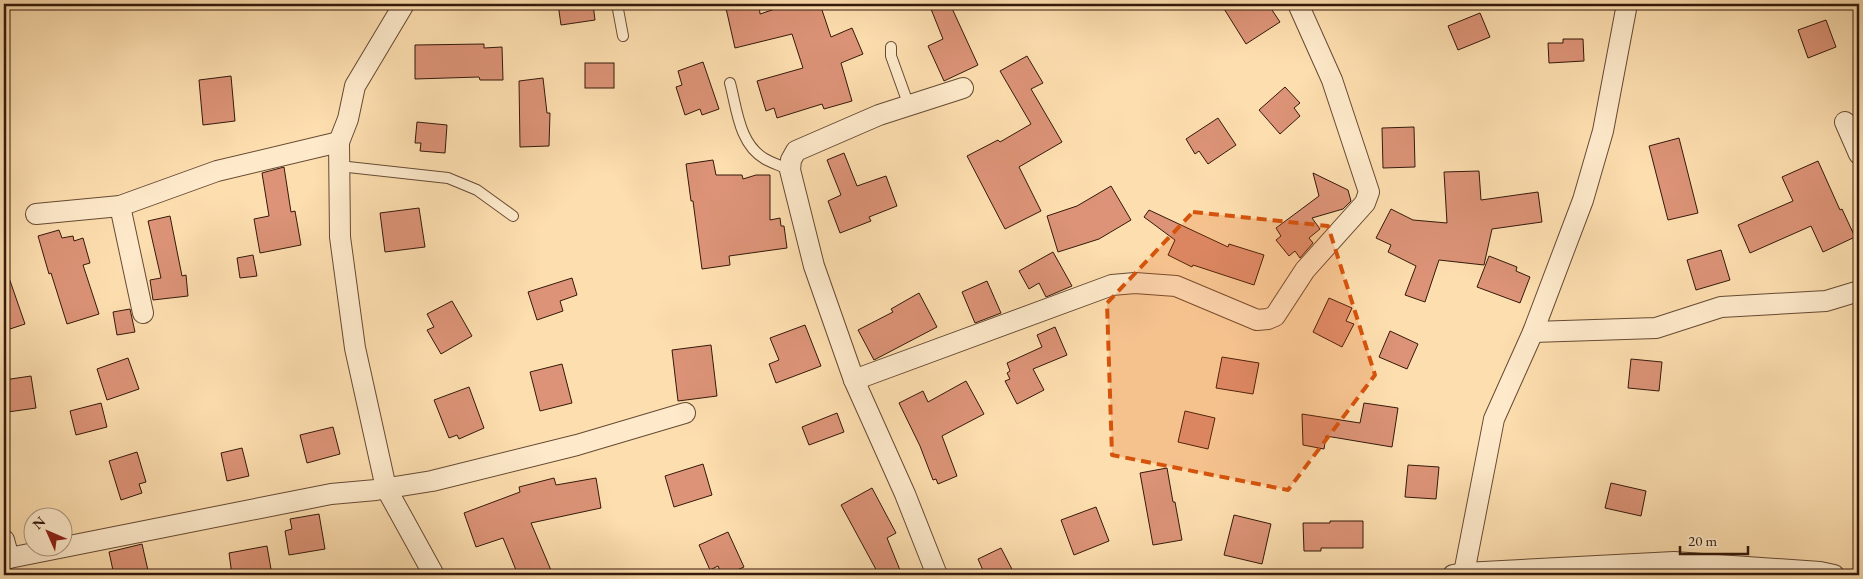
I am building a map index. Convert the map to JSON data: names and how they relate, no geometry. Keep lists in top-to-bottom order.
{
  "scale_bar": "20 m",
  "north": "top left"
}
